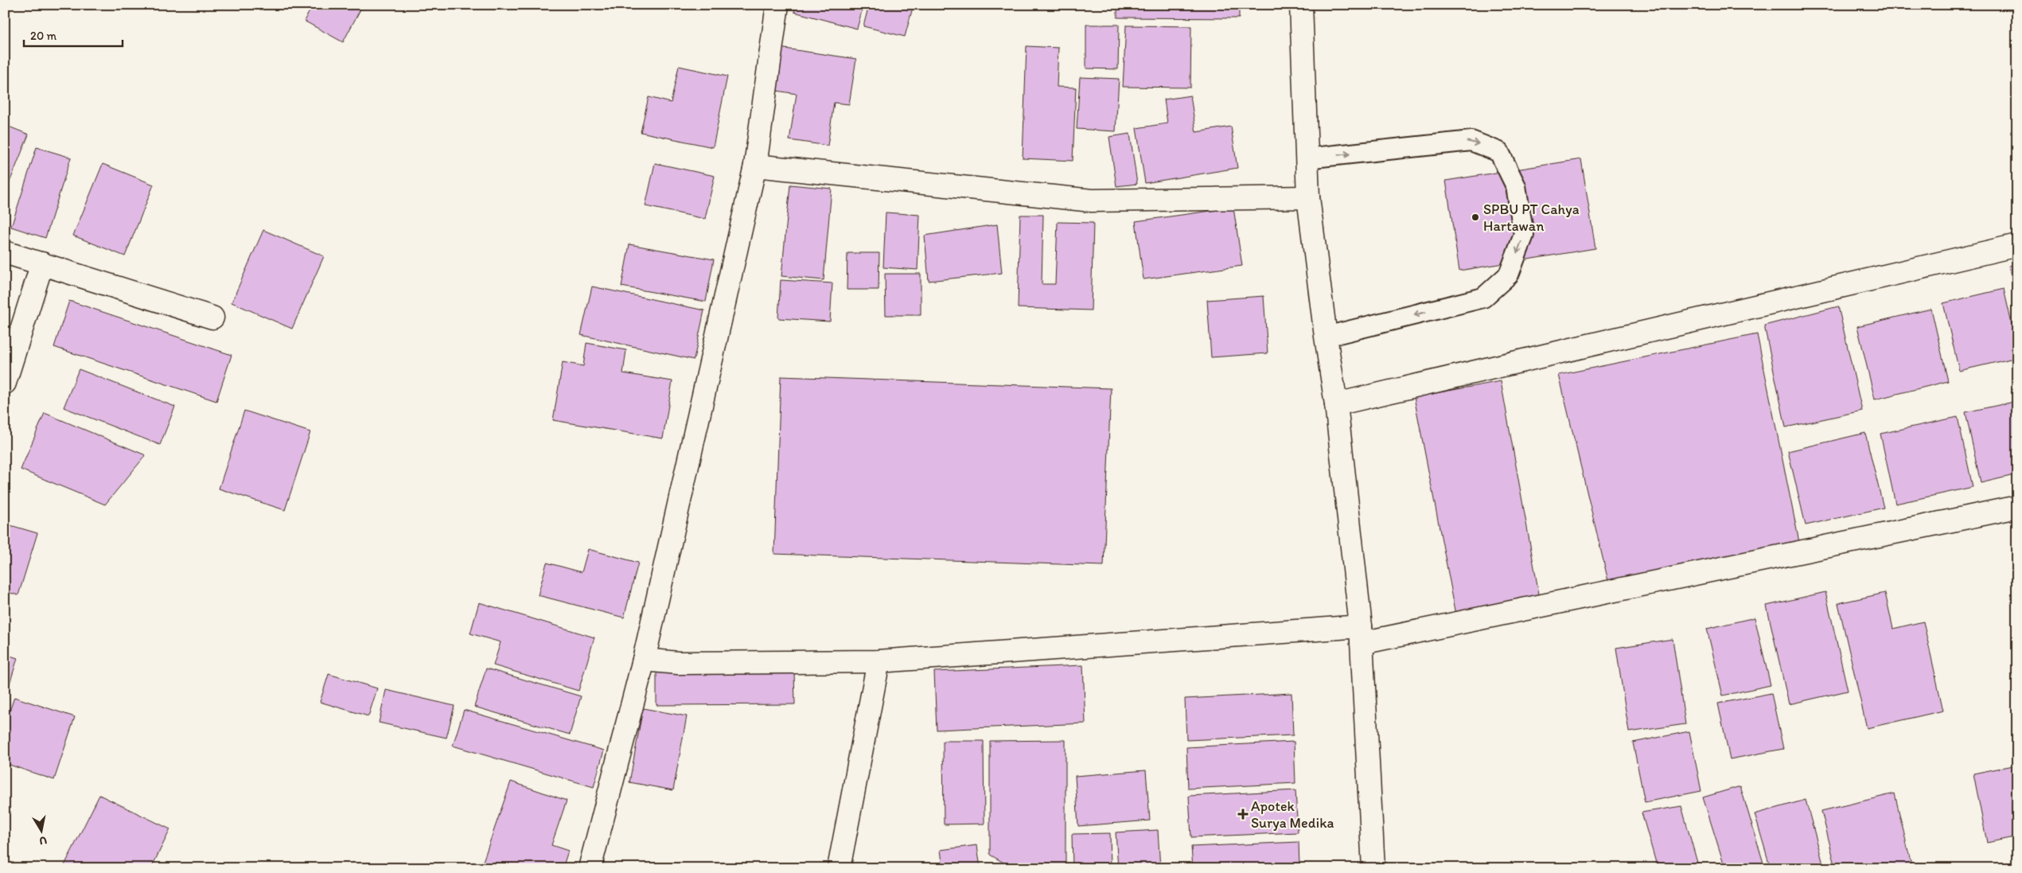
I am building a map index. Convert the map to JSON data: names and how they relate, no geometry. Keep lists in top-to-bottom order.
{
  "places": {
    "other": ["SPBU PT Cahya Hartawan"],
    "health": ["Apotek Surya Medika"]
  },
  "scale_bar": "20 m",
  "north": "bottom"
}
